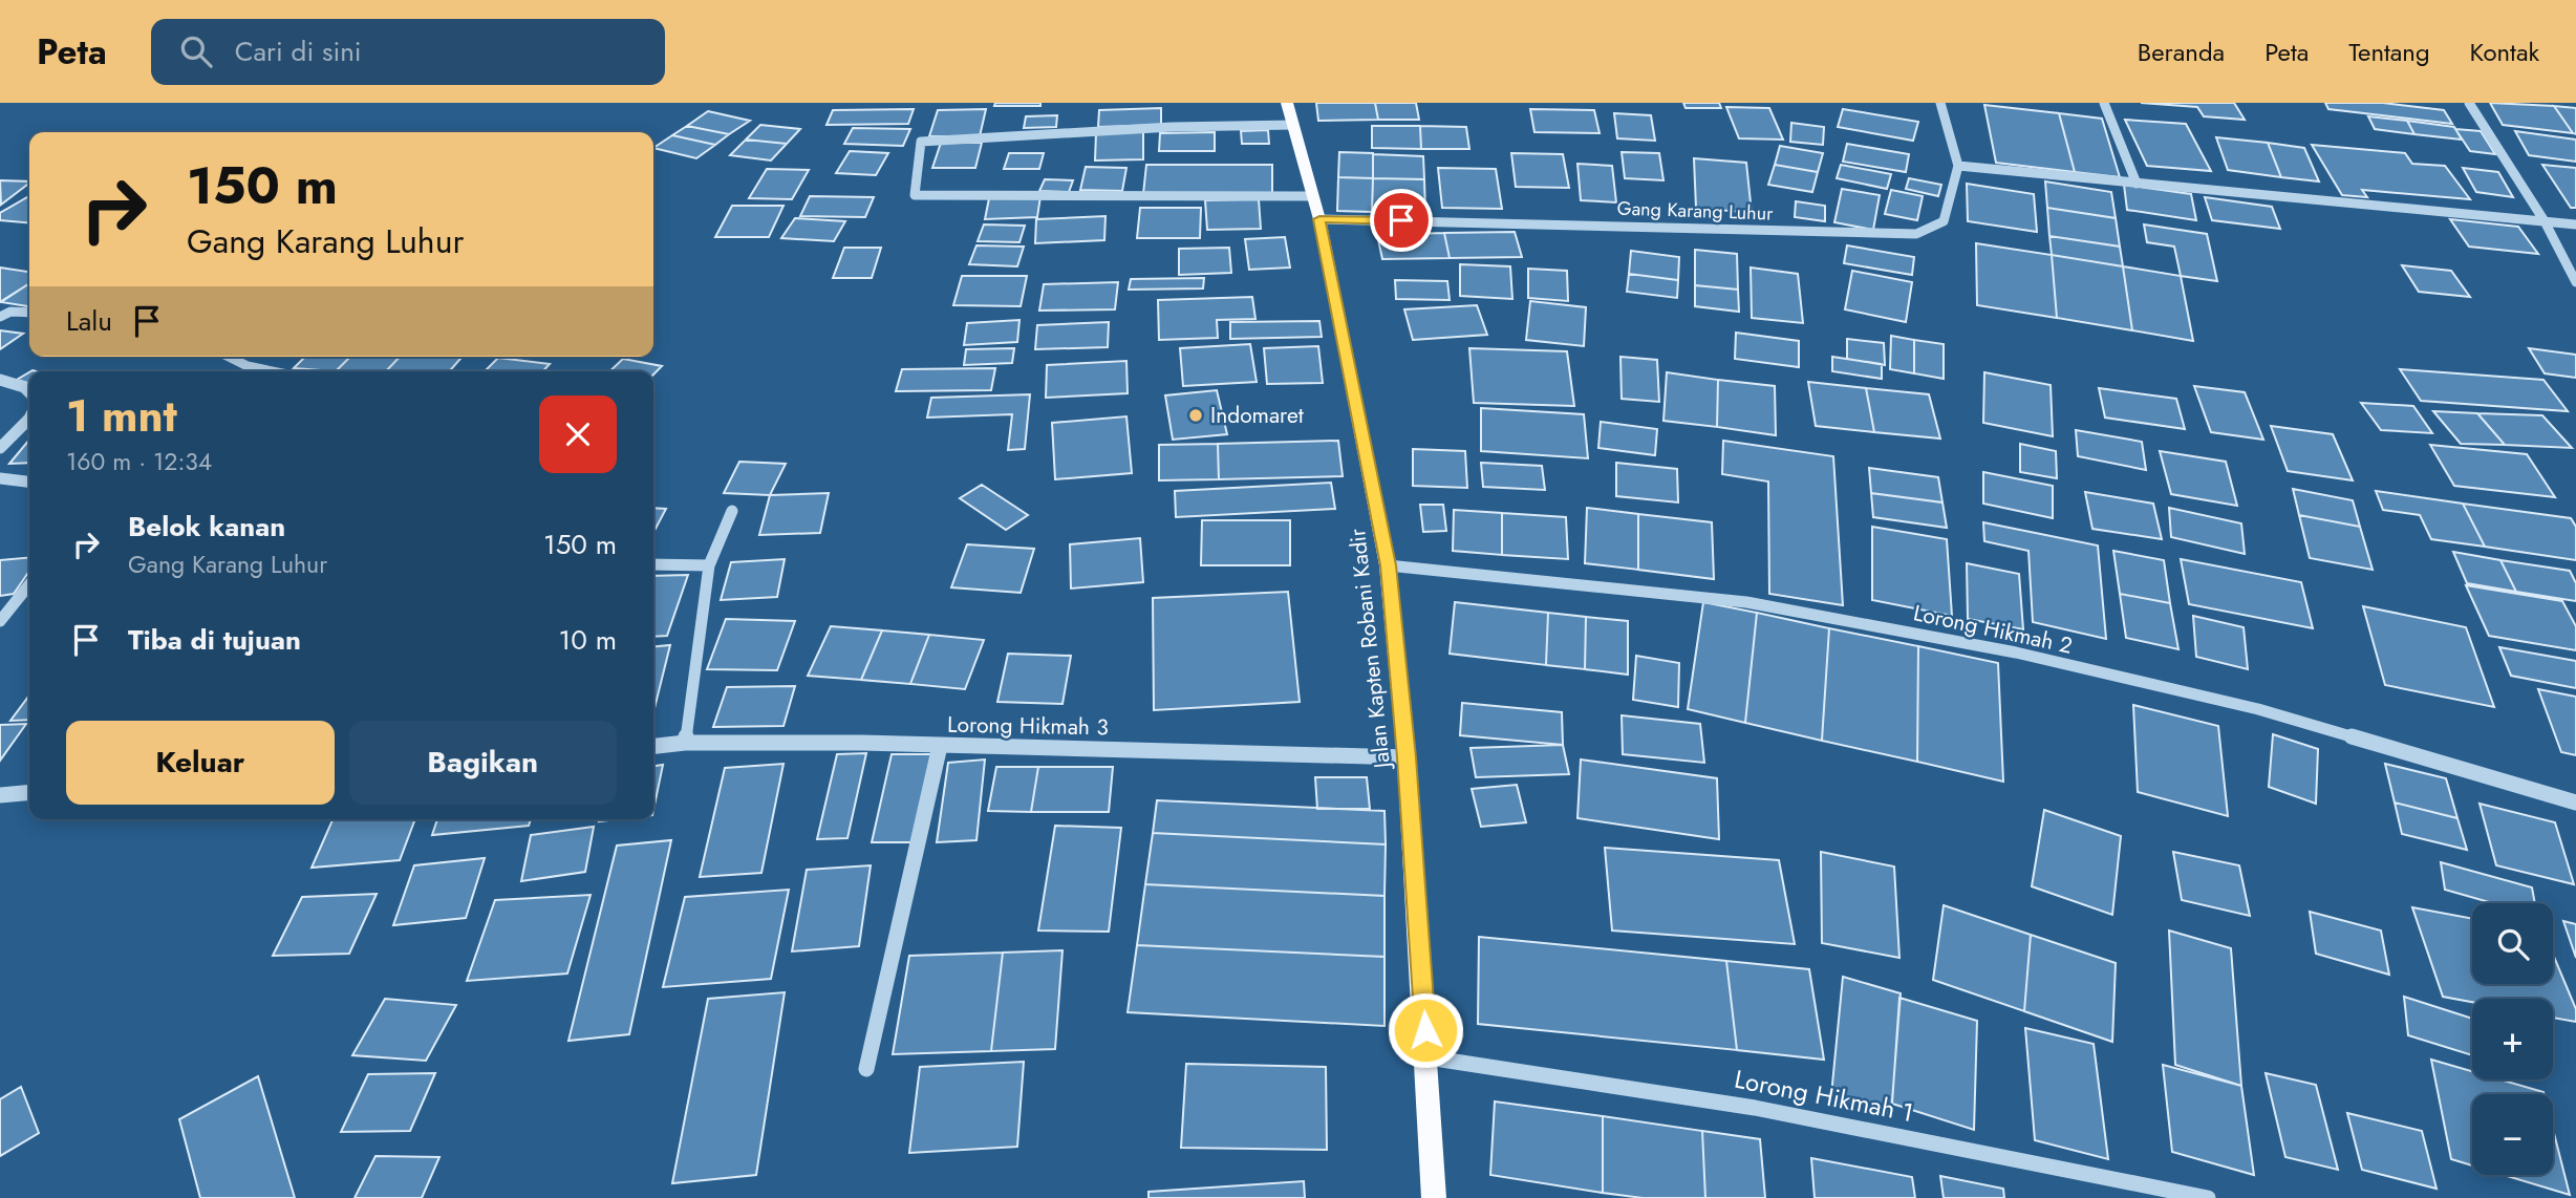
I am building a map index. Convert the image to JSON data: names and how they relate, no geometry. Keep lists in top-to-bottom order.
{
  "streets": {
    "main road": ["Jalan Kapten Robani Kadir"],
    "street": [
      "Gang Karang Luhur",
      "Lorong Hikmah 2",
      "Lorong Hikmah 3",
      "Lorong Hikmah 1"
    ]
  },
  "crossings": [
    ["Gang Karang Luhur", "Jalan Kapten Robani Kadir"],
    ["Lorong Hikmah 2", "Jalan Kapten Robani Kadir"],
    ["Jalan Kapten Robani Kadir", "Lorong Hikmah 3"],
    ["Jalan Kapten Robani Kadir", "Lorong Hikmah 1"]
  ],
  "places": ["Indomaret"],
  "page": {
    "header": "Peta",
    "search": "Cari di sini",
    "nav": [
      "Beranda",
      "Peta",
      "Tentang",
      "Kontak"
    ],
    "turn": ["150 m", "Gang Karang Luhur"],
    "then": "Lalu",
    "heading": ["1 mnt", "160 m · 12:34"],
    "list": [
      {
        "name": "Belok kanan",
        "note": "Gang Karang Luhur",
        "value": "150 m"
      },
      {
        "name": "Tiba di tujuan",
        "value": "10 m"
      }
    ],
    "buttons": ["Keluar", "Bagikan"],
    "map_buttons": ["+", "−"]
  }
}
